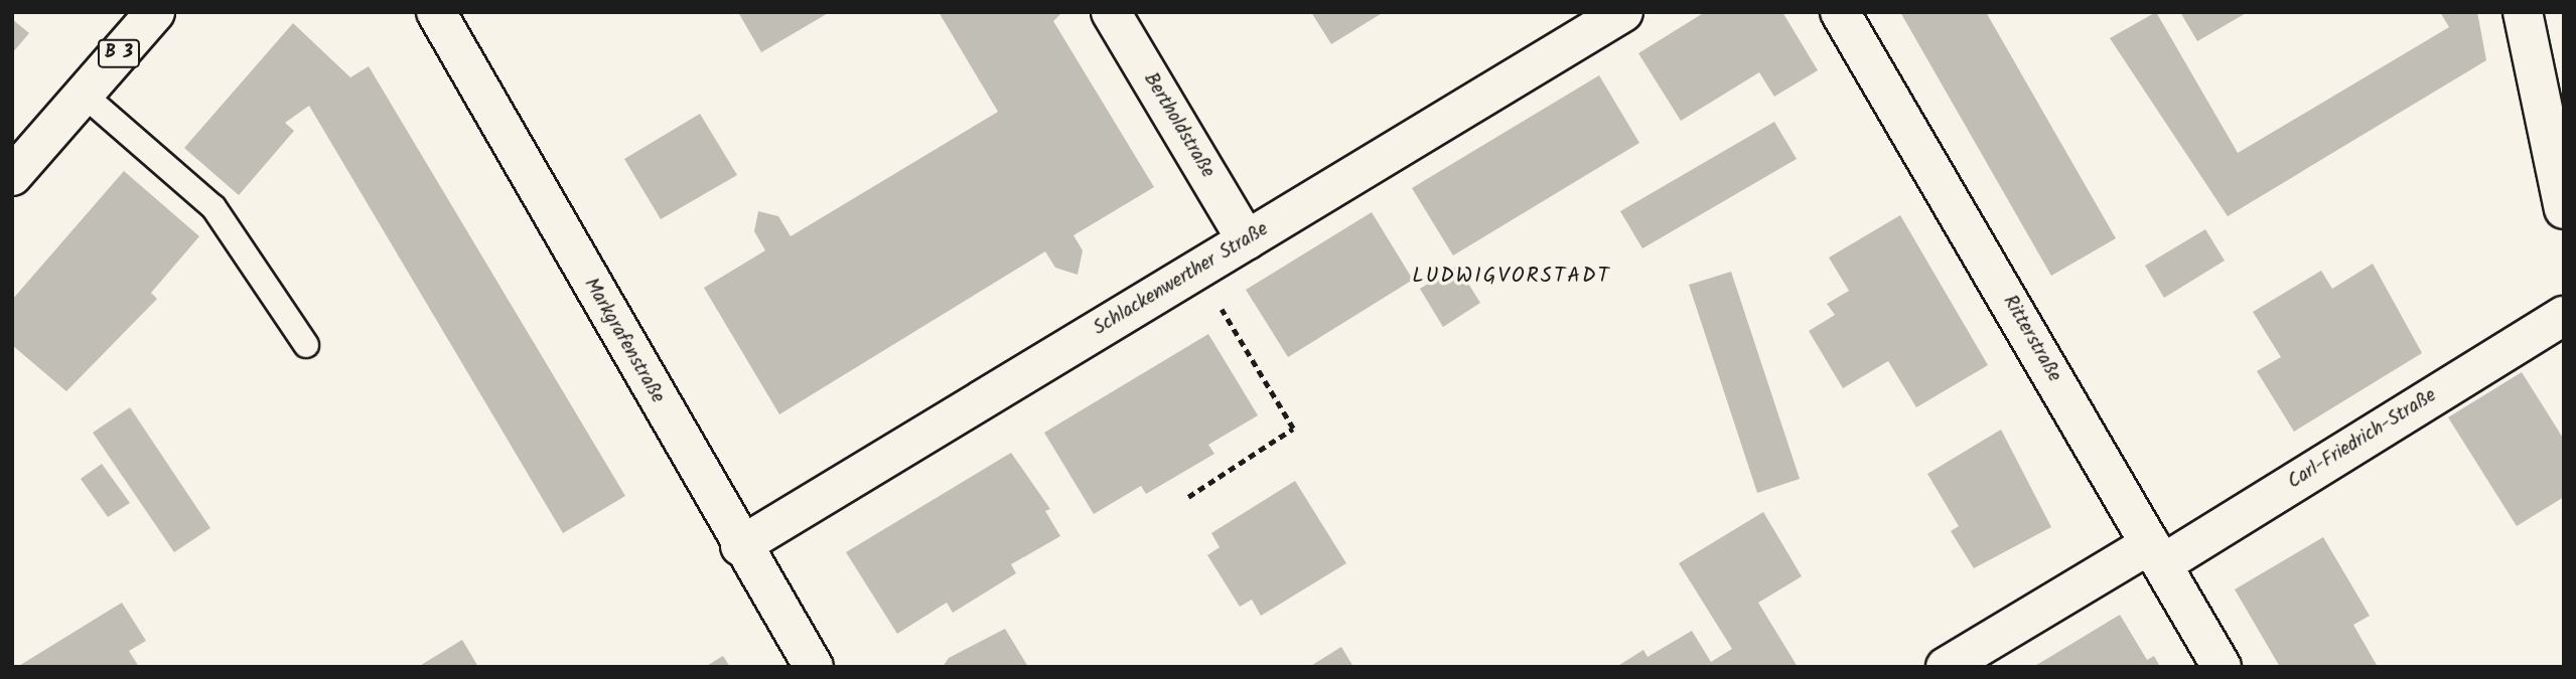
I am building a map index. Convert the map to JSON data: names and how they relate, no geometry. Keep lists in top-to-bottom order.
{
  "streets": {
    "street": [
      "B 3",
      "Bertholdstraße",
      "Schlackenwerther Straße",
      "Ritterstraße",
      "Markgrafenstraße",
      "Carl-Friedrich-Straße"
    ]
  },
  "crossings": [
    ["Bertholdstraße", "Schlackenwerther Straße"],
    ["Schlackenwerther Straße", "Markgrafenstraße"],
    ["Ritterstraße", "Carl-Friedrich-Straße"]
  ],
  "districts": ["LUDWIGVORSTADT"]
}
